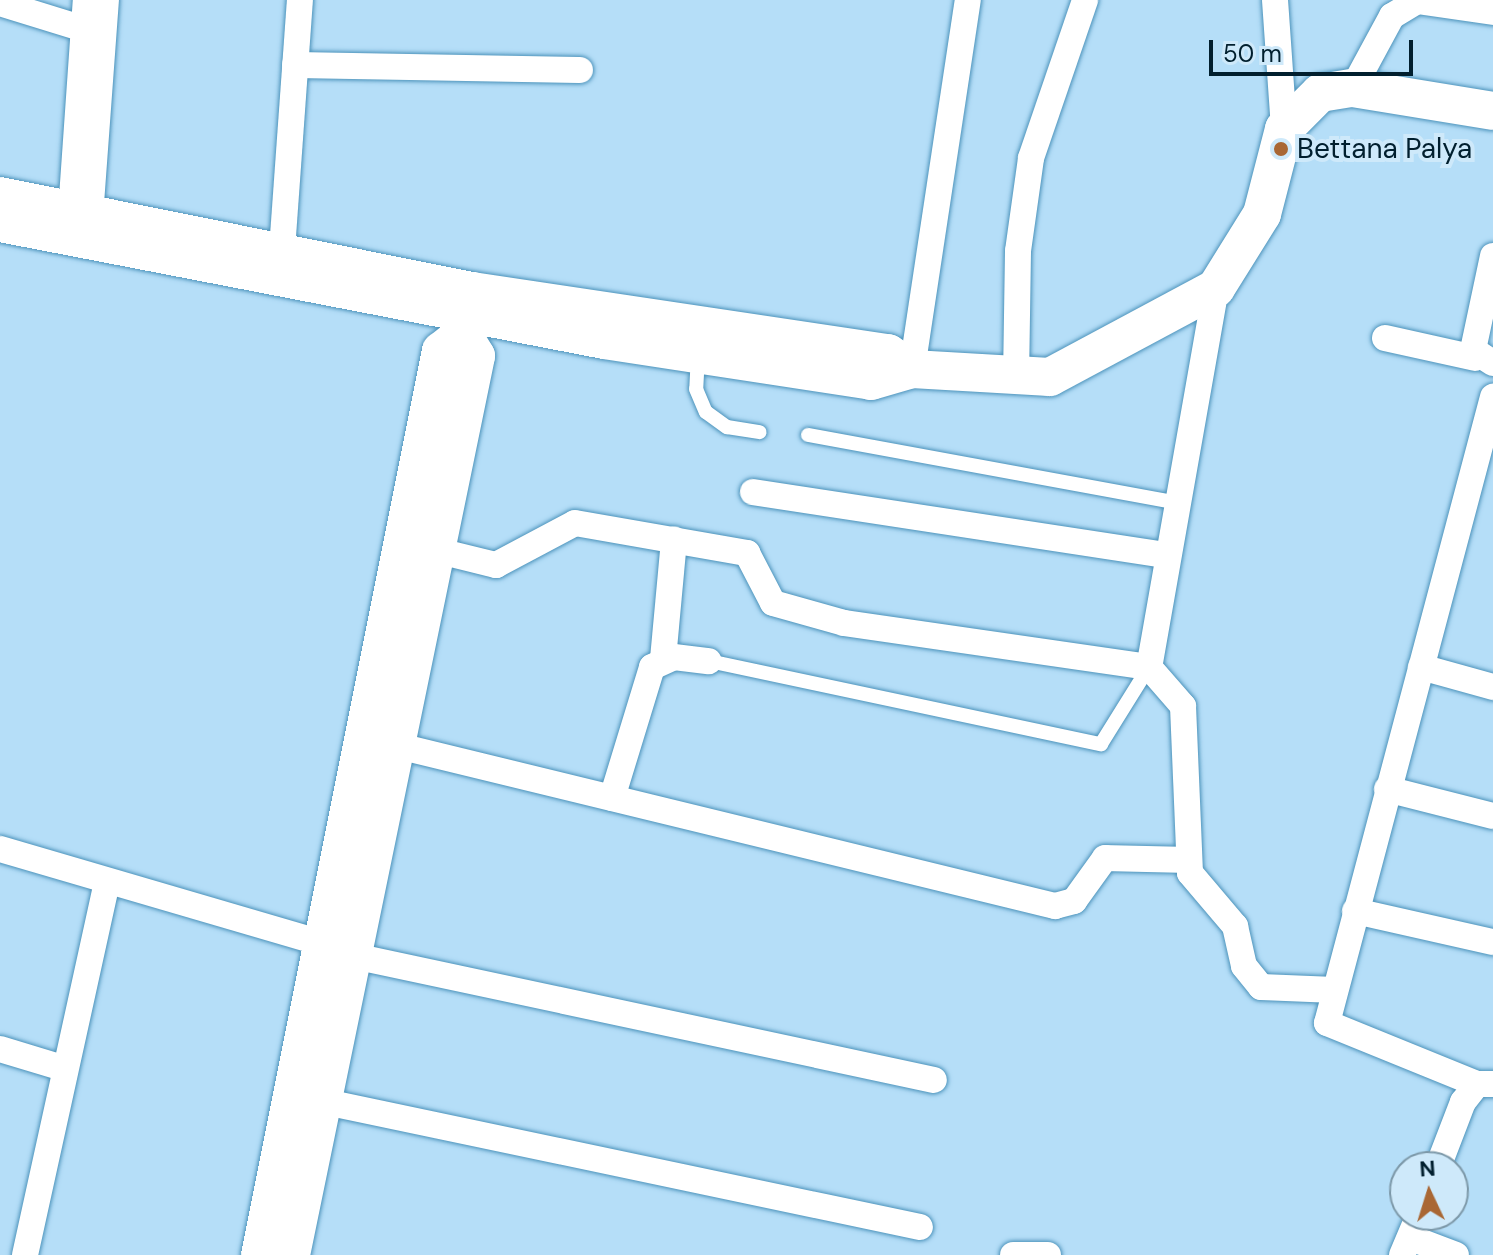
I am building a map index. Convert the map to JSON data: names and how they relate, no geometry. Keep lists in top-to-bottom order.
{
  "places": ["Bettana Palya"],
  "scale_bar": "50 m",
  "north": "top"
}
